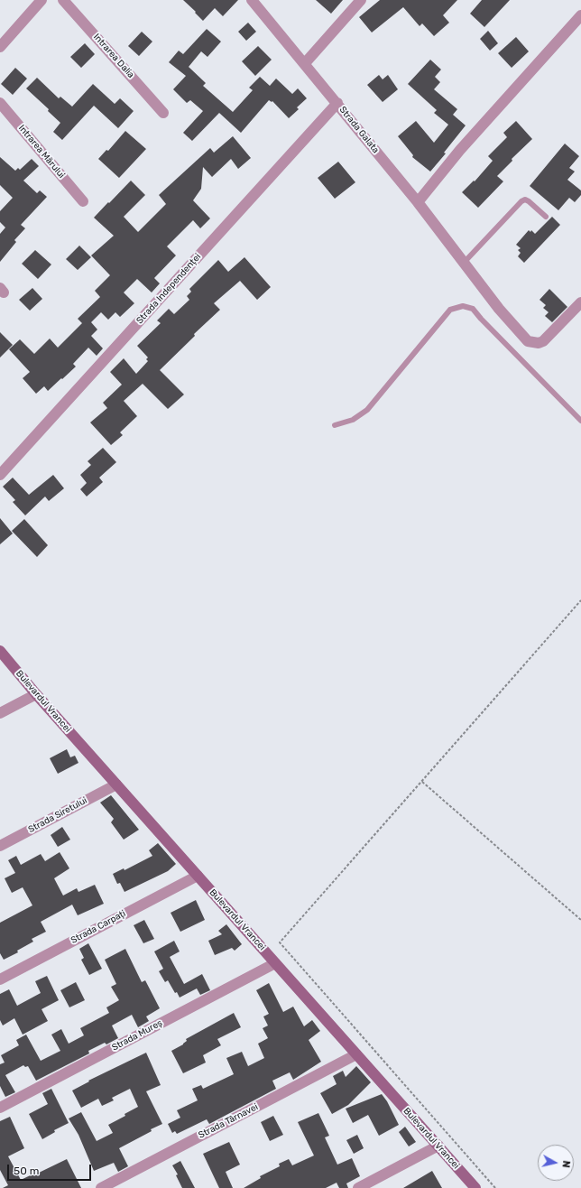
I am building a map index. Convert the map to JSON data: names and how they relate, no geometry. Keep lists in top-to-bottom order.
{
  "streets": {
    "street": [
      "Intrarea Dalia",
      "Strada Galata",
      "Intrarea Mărului",
      "Strada Independenței",
      "Bulevardul Vrancei",
      "Strada Siretului",
      "Strada Carpați",
      "Strada Mureș",
      "Strada Târnavei"
    ]
  },
  "crossings": [
    ["Strada Galata", "Strada Independenței"],
    ["Bulevardul Vrancei", "Strada Siretului"],
    ["Bulevardul Vrancei", "Strada Carpați"],
    ["Bulevardul Vrancei", "Strada Mureș"],
    ["Bulevardul Vrancei", "Strada Târnavei"]
  ],
  "scale_bar": "50 m",
  "north": "right"
}
